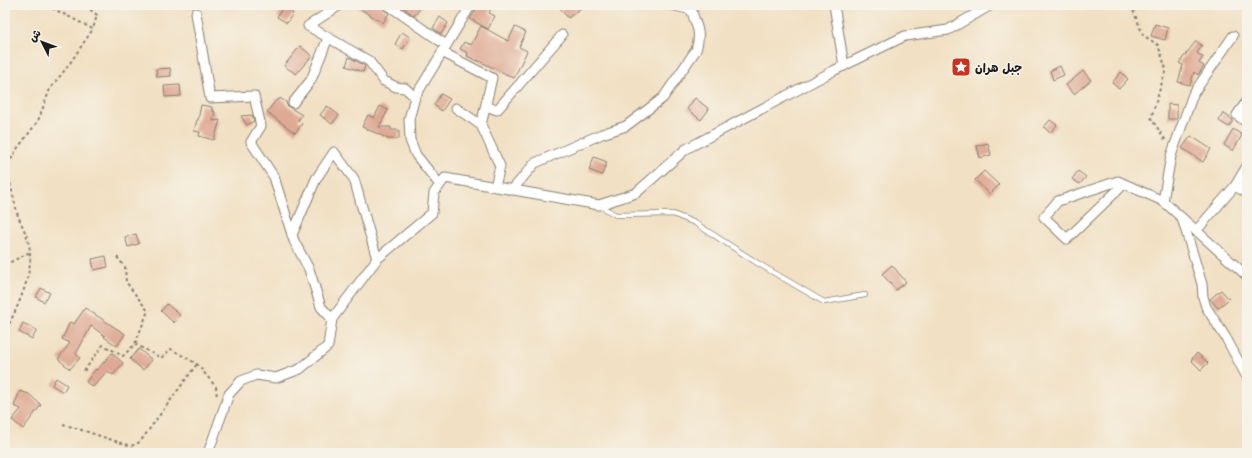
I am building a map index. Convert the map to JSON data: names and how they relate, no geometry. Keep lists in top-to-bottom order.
{
  "places": {
    "place": ["جبل هران"]
  },
  "north": "top left"
}
